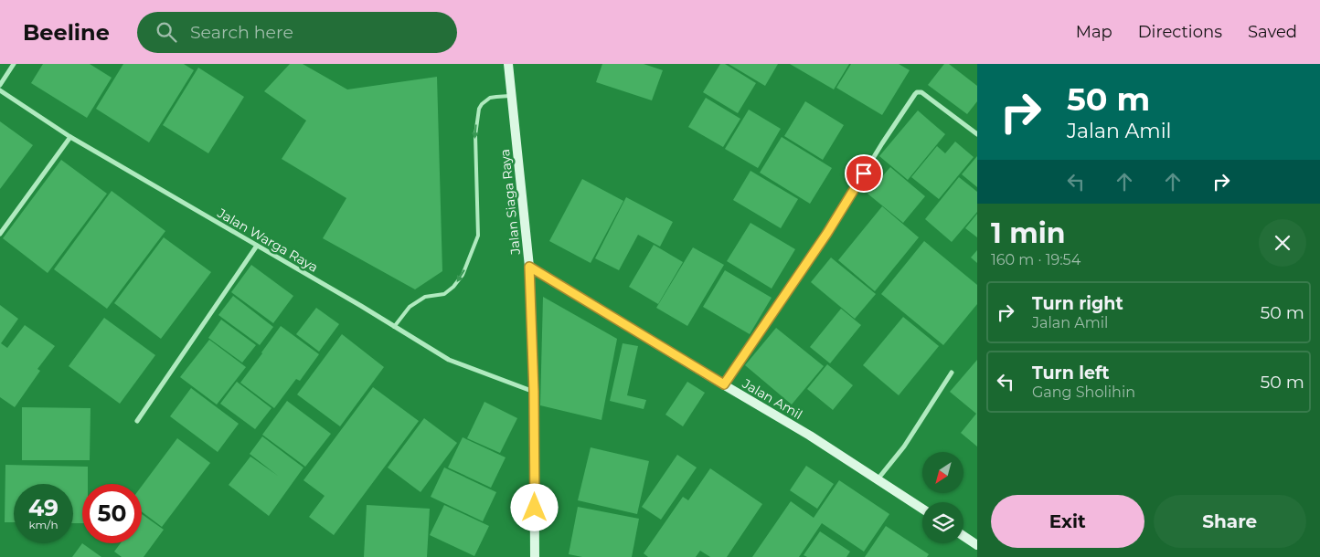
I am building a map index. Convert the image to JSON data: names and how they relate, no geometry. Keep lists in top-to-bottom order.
{
  "streets": {
    "street": ["Jalan Siaga Raya", "Jalan Warga Raya", "Jalan Amil"]
  },
  "crossings": [
    ["Jalan Siaga Raya", "Jalan Warga Raya"],
    ["Jalan Siaga Raya", "Jalan Amil"]
  ],
  "north": "bottom left",
  "page": {
    "header": "Beeline",
    "search": "Search here",
    "nav": ["Map", "Directions", "Saved"],
    "turn": ["50 m", "Jalan Amil"],
    "heading": ["1 min", "160 m · 19:54"],
    "list": [
      {
        "name": "Turn right",
        "note": "Jalan Amil",
        "value": "50 m"
      },
      {
        "name": "Turn left",
        "note": "Gang Sholihin",
        "value": "50 m"
      }
    ],
    "speed": "49 km/h",
    "limit": "50",
    "buttons": ["Exit", "Share"]
  }
}
